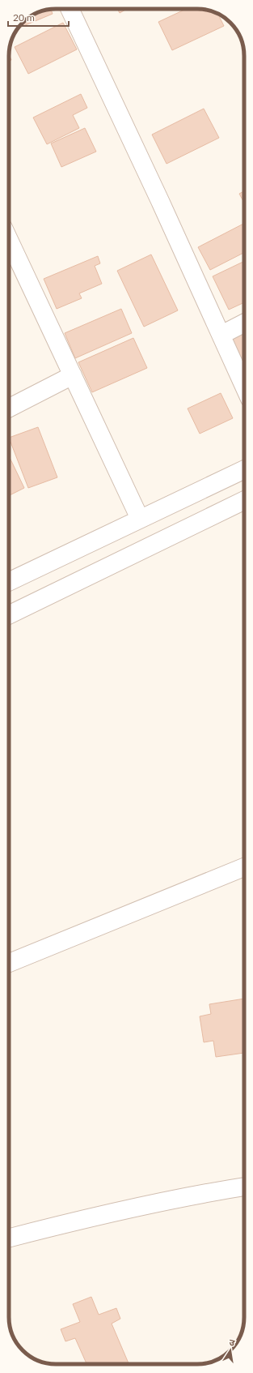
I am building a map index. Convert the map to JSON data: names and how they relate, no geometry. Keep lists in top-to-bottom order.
{
  "scale_bar": "20 m",
  "north": "top"
}
